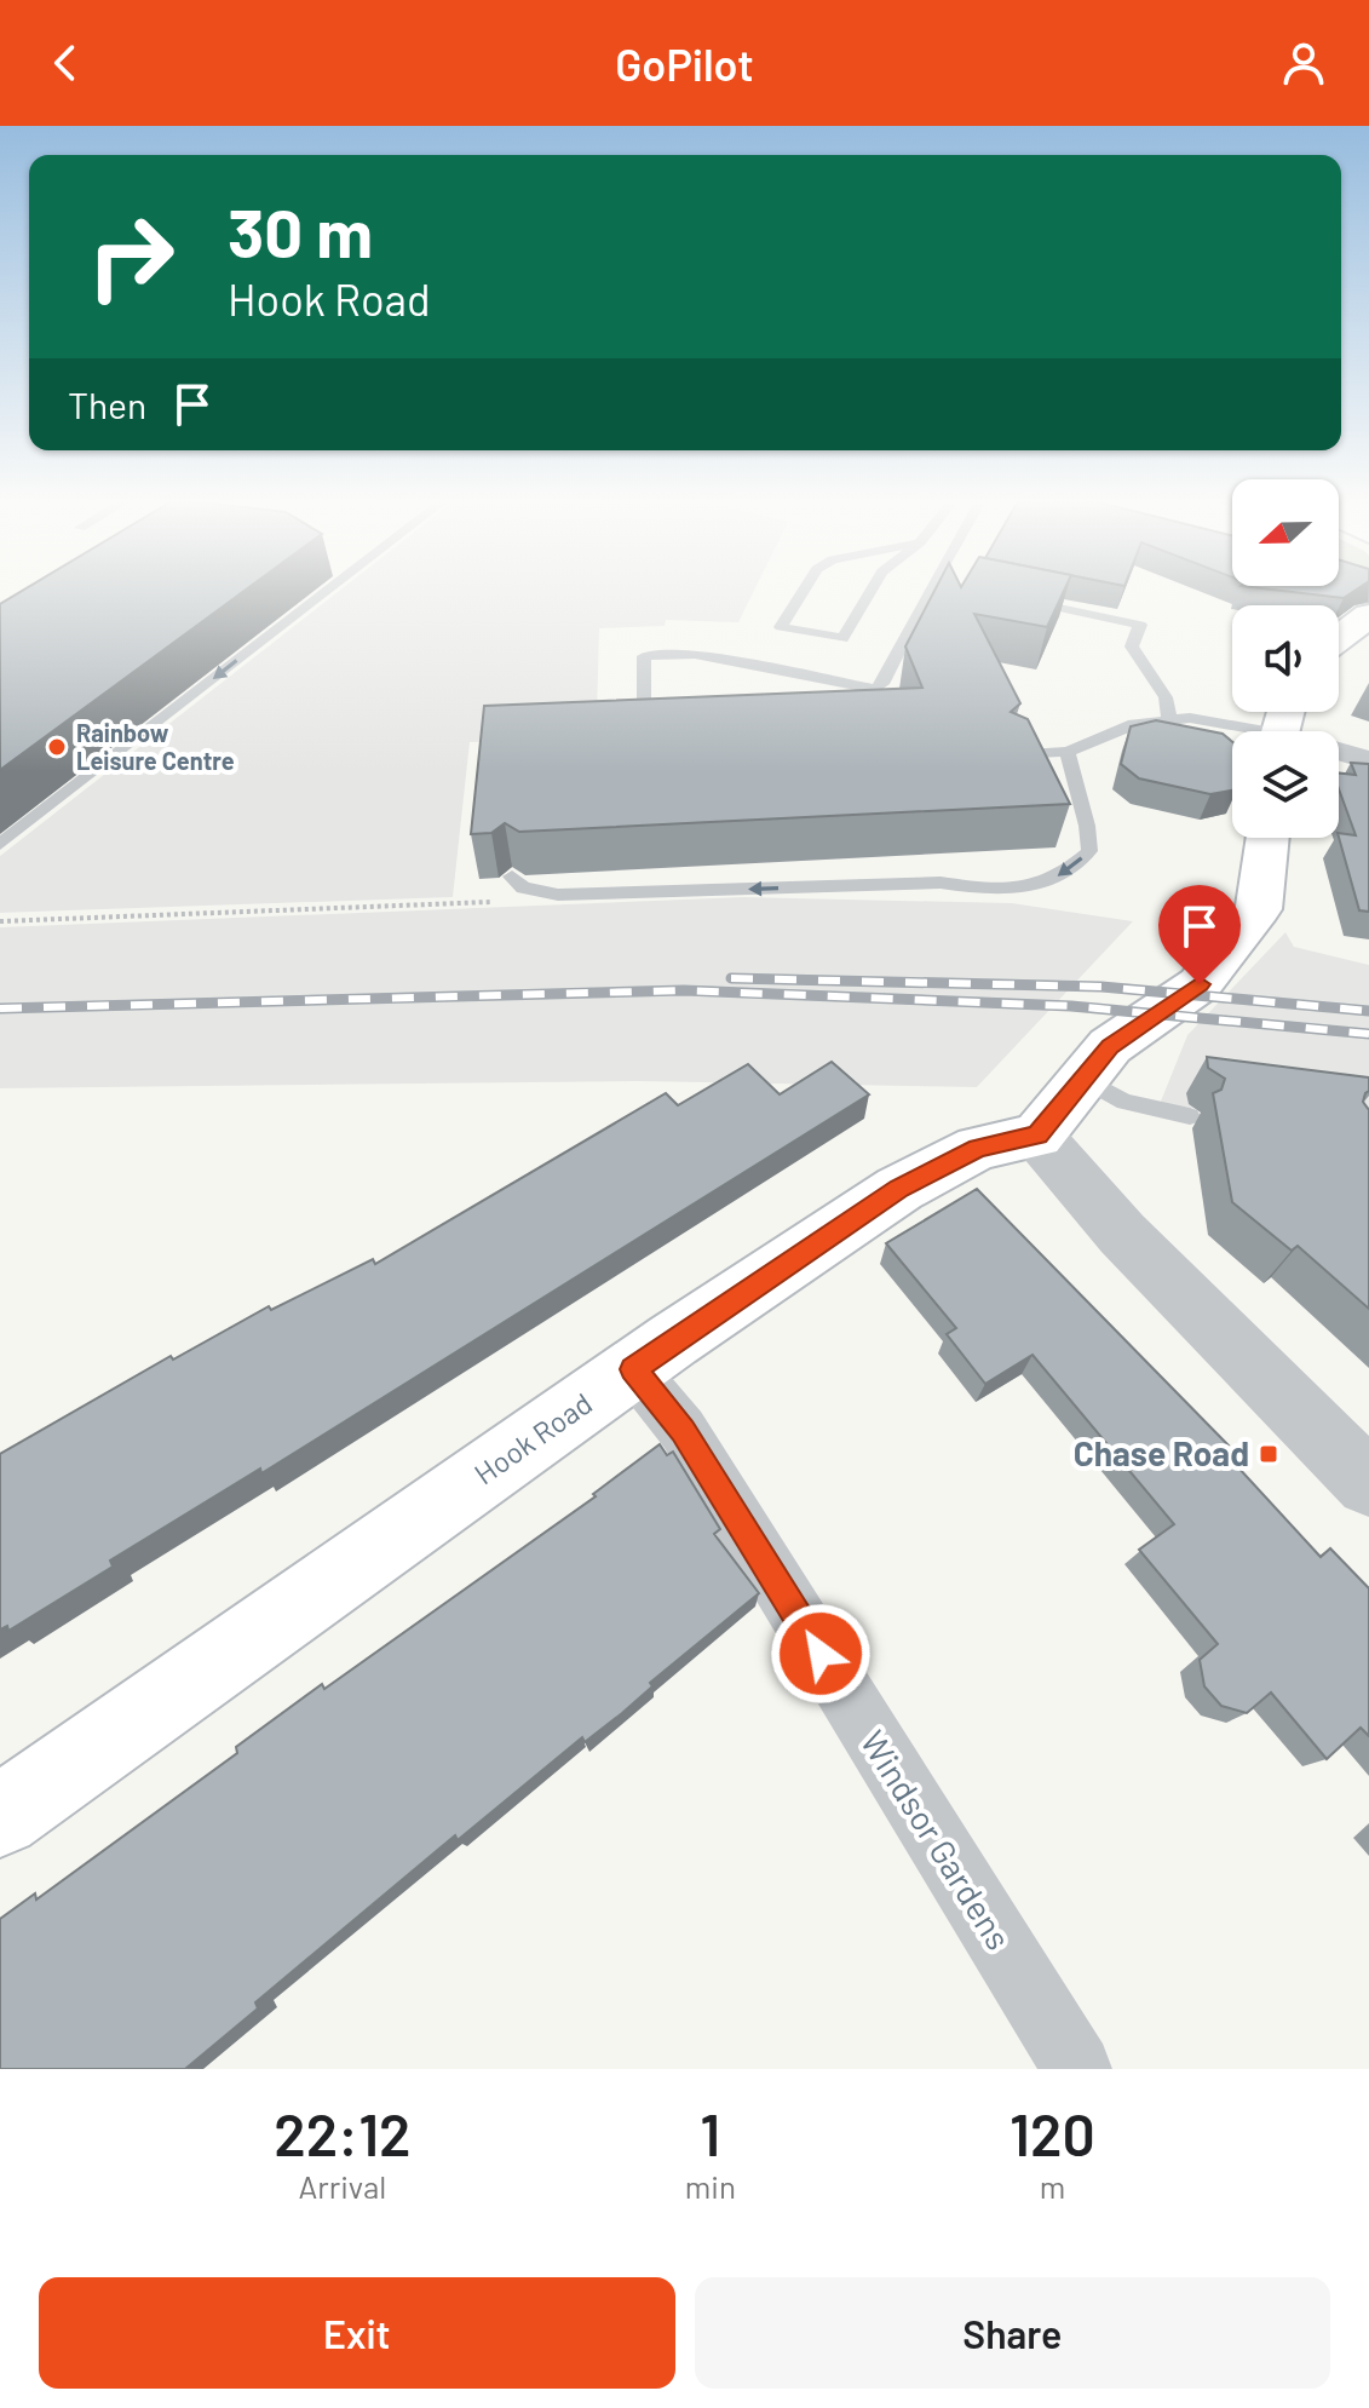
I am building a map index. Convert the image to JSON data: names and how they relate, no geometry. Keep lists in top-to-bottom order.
{
  "streets": {
    "main road": ["Hook Road"],
    "street": ["Windsor Gardens"]
  },
  "crossings": [
    ["Hook Road", "Windsor Gardens"]
  ],
  "places": {
    "other": ["Rainbow Leisure Centre"],
    "transit": ["Chase Road"]
  },
  "north": "left",
  "page": {
    "header": "GoPilot",
    "turn": ["30 m", "Hook Road"],
    "then": "Then",
    "eta": [
      "22:12",
      "Arrival",
      "1",
      "min",
      "120",
      "m"
    ],
    "buttons": ["Exit", "Share"]
  }
}
